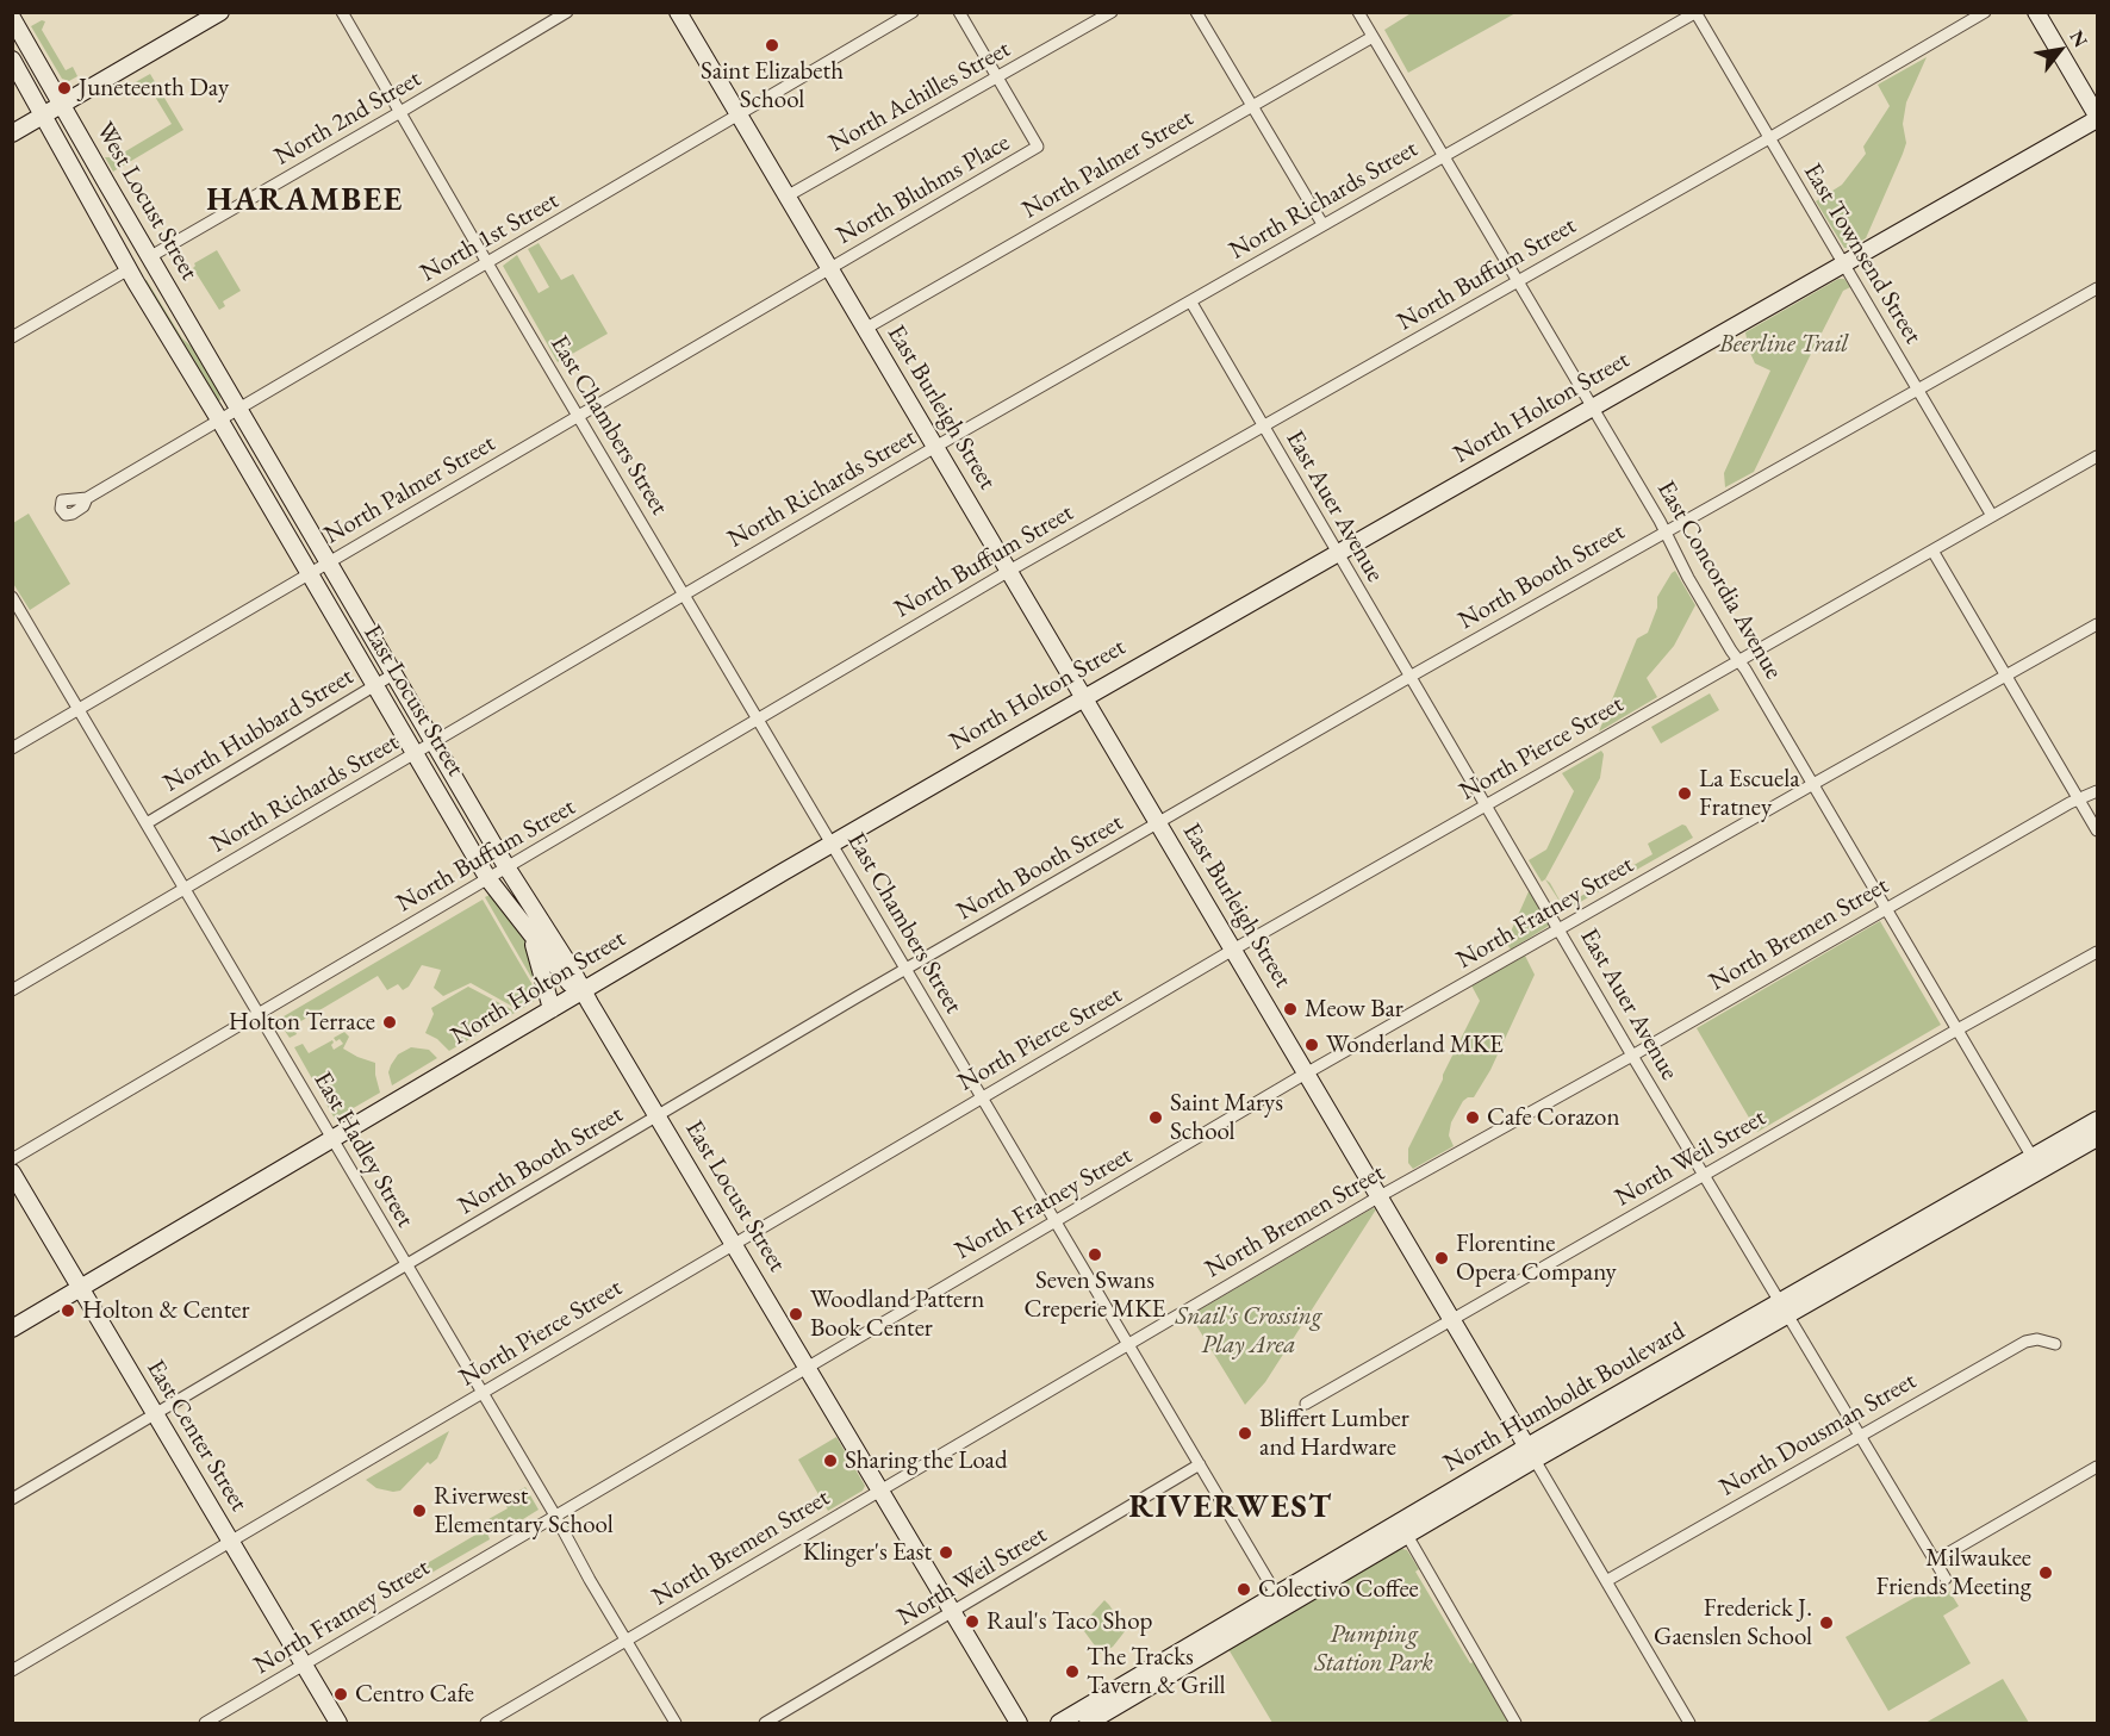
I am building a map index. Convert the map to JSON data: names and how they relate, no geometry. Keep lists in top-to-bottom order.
{
  "streets": {
    "main road": [
      "West Locust Street",
      "East Burleigh Street",
      "North Holton Street",
      "East Locust Street",
      "North Humboldt Boulevard",
      "East Center Street"
    ],
    "street": [
      "North Achilles Street",
      "North 2nd Street",
      "North Palmer Street",
      "North Bluhms Place",
      "North Richards Street",
      "North 1st Street",
      "East Townsend Street",
      "North Buffum Street",
      "East Chambers Street",
      "East Auer Avenue",
      "North Booth Street",
      "East Concordia Avenue",
      "North Hubbard Street",
      "North Pierce Street",
      "North Fratney Street",
      "North Bremen Street",
      "East Hadley Street",
      "North Weil Street",
      "North Dousman Street"
    ]
  },
  "crossings": [
    ["North Achilles Street", "North Bluhms Place"],
    ["North Achilles Street", "East Burleigh Street"],
    ["North 2nd Street", "West Locust Street"],
    ["North 2nd Street", "East Chambers Street"],
    ["North Palmer Street", "North Bluhms Place"],
    ["North Palmer Street", "East Burleigh Street"],
    ["North Palmer Street", "East Chambers Street"],
    ["North Palmer Street", "East Concordia Avenue"],
    ["North Palmer Street", "East Locust Street"],
    ["North Palmer Street", "East Hadley Street"],
    ["North Bluhms Place", "East Burleigh Street"],
    ["North Richards Street", "East Townsend Street"],
    ["North Richards Street", "East Burleigh Street"],
    ["North Richards Street", "East Chambers Street"],
    ["North Richards Street", "East Auer Avenue"],
    ["North Richards Street", "East Concordia Avenue"],
    ["North Richards Street", "East Locust Street"],
    ["North Richards Street", "East Hadley Street"],
    ["West Locust Street", "North 1st Street"],
    ["West Locust Street", "East Locust Street"],
    ["North 1st Street", "East Burleigh Street"],
    ["North 1st Street", "East Chambers Street"],
    ["North 1st Street", "East Locust Street"],
    ["East Townsend Street", "North Buffum Street"],
    ["East Townsend Street", "North Holton Street"],
    ["East Townsend Street", "North Booth Street"],
    ["East Townsend Street", "North Pierce Street"],
    ["North Buffum Street", "East Burleigh Street"],
    ["North Buffum Street", "East Chambers Street"],
    ["North Buffum Street", "East Auer Avenue"],
    ["North Buffum Street", "East Concordia Avenue"],
    ["North Buffum Street", "East Locust Street"],
    ["North Buffum Street", "East Hadley Street"],
    ["East Burleigh Street", "North Holton Street"],
    ["East Burleigh Street", "North Booth Street"],
    ["East Burleigh Street", "North Pierce Street"],
    ["East Burleigh Street", "North Fratney Street"],
    ["East Burleigh Street", "North Bremen Street"],
    ["East Burleigh Street", "North Weil Street"],
    ["East Burleigh Street", "North Humboldt Boulevard"],
    ["East Burleigh Street", "North Dousman Street"],
    ["North Holton Street", "East Chambers Street"],
    ["North Holton Street", "East Auer Avenue"],
    ["North Holton Street", "East Concordia Avenue"],
    ["North Holton Street", "East Locust Street"],
    ["North Holton Street", "East Hadley Street"],
    ["North Holton Street", "East Center Street"],
    ["East Chambers Street", "North Booth Street"],
    ["East Chambers Street", "North Pierce Street"],
    ["East Chambers Street", "North Fratney Street"],
    ["East Chambers Street", "North Bremen Street"],
    ["East Chambers Street", "North Weil Street"],
    ["East Chambers Street", "North Humboldt Boulevard"],
    ["East Auer Avenue", "North Booth Street"],
    ["East Auer Avenue", "North Pierce Street"],
    ["East Auer Avenue", "North Fratney Street"],
    ["East Auer Avenue", "North Bremen Street"],
    ["East Auer Avenue", "North Weil Street"],
    ["East Auer Avenue", "North Humboldt Boulevard"],
    ["East Auer Avenue", "North Dousman Street"],
    ["North Booth Street", "East Concordia Avenue"],
    ["North Booth Street", "East Locust Street"],
    ["North Booth Street", "East Hadley Street"],
    ["North Booth Street", "East Center Street"],
    ["East Concordia Avenue", "North Pierce Street"],
    ["East Concordia Avenue", "North Fratney Street"],
    ["East Concordia Avenue", "North Bremen Street"],
    ["East Concordia Avenue", "North Weil Street"],
    ["East Concordia Avenue", "North Humboldt Boulevard"],
    ["East Locust Street", "North Hubbard Street"],
    ["East Locust Street", "North Pierce Street"],
    ["East Locust Street", "North Fratney Street"],
    ["East Locust Street", "North Bremen Street"],
    ["East Locust Street", "North Weil Street"],
    ["North Hubbard Street", "East Hadley Street"],
    ["North Pierce Street", "East Hadley Street"],
    ["North Pierce Street", "East Center Street"],
    ["North Fratney Street", "East Hadley Street"],
    ["North Fratney Street", "East Center Street"],
    ["North Bremen Street", "East Hadley Street"]
  ],
  "districts": ["HARAMBEE", "RIVERWEST"],
  "parks": ["Beerline Trail", "Snail's Crossing Play Area", "Pumping Station Park"],
  "places": [
    "Saint Elizabeth School",
    "Juneteenth Day",
    "La Escuela Fratney",
    "Meow Bar",
    "Holton Terrace",
    "Wonderland MKE",
    "Saint Marys School",
    "Cafe Corazon",
    "Seven Swans Creperie MKE",
    "Florentine Opera Company",
    "Holton & Center",
    "Woodland Pattern Book Center",
    "Bliffert Lumber and Hardware",
    "Sharing the Load",
    "Riverwest Elementary School",
    "Klinger's East",
    "Milwaukee Friends Meeting",
    "Colectivo Coffee",
    "Raul's Taco Shop",
    "Frederick J. Gaenslen School",
    "The Tracks Tavern & Grill",
    "Centro Cafe"
  ],
  "north": "top right"
}
